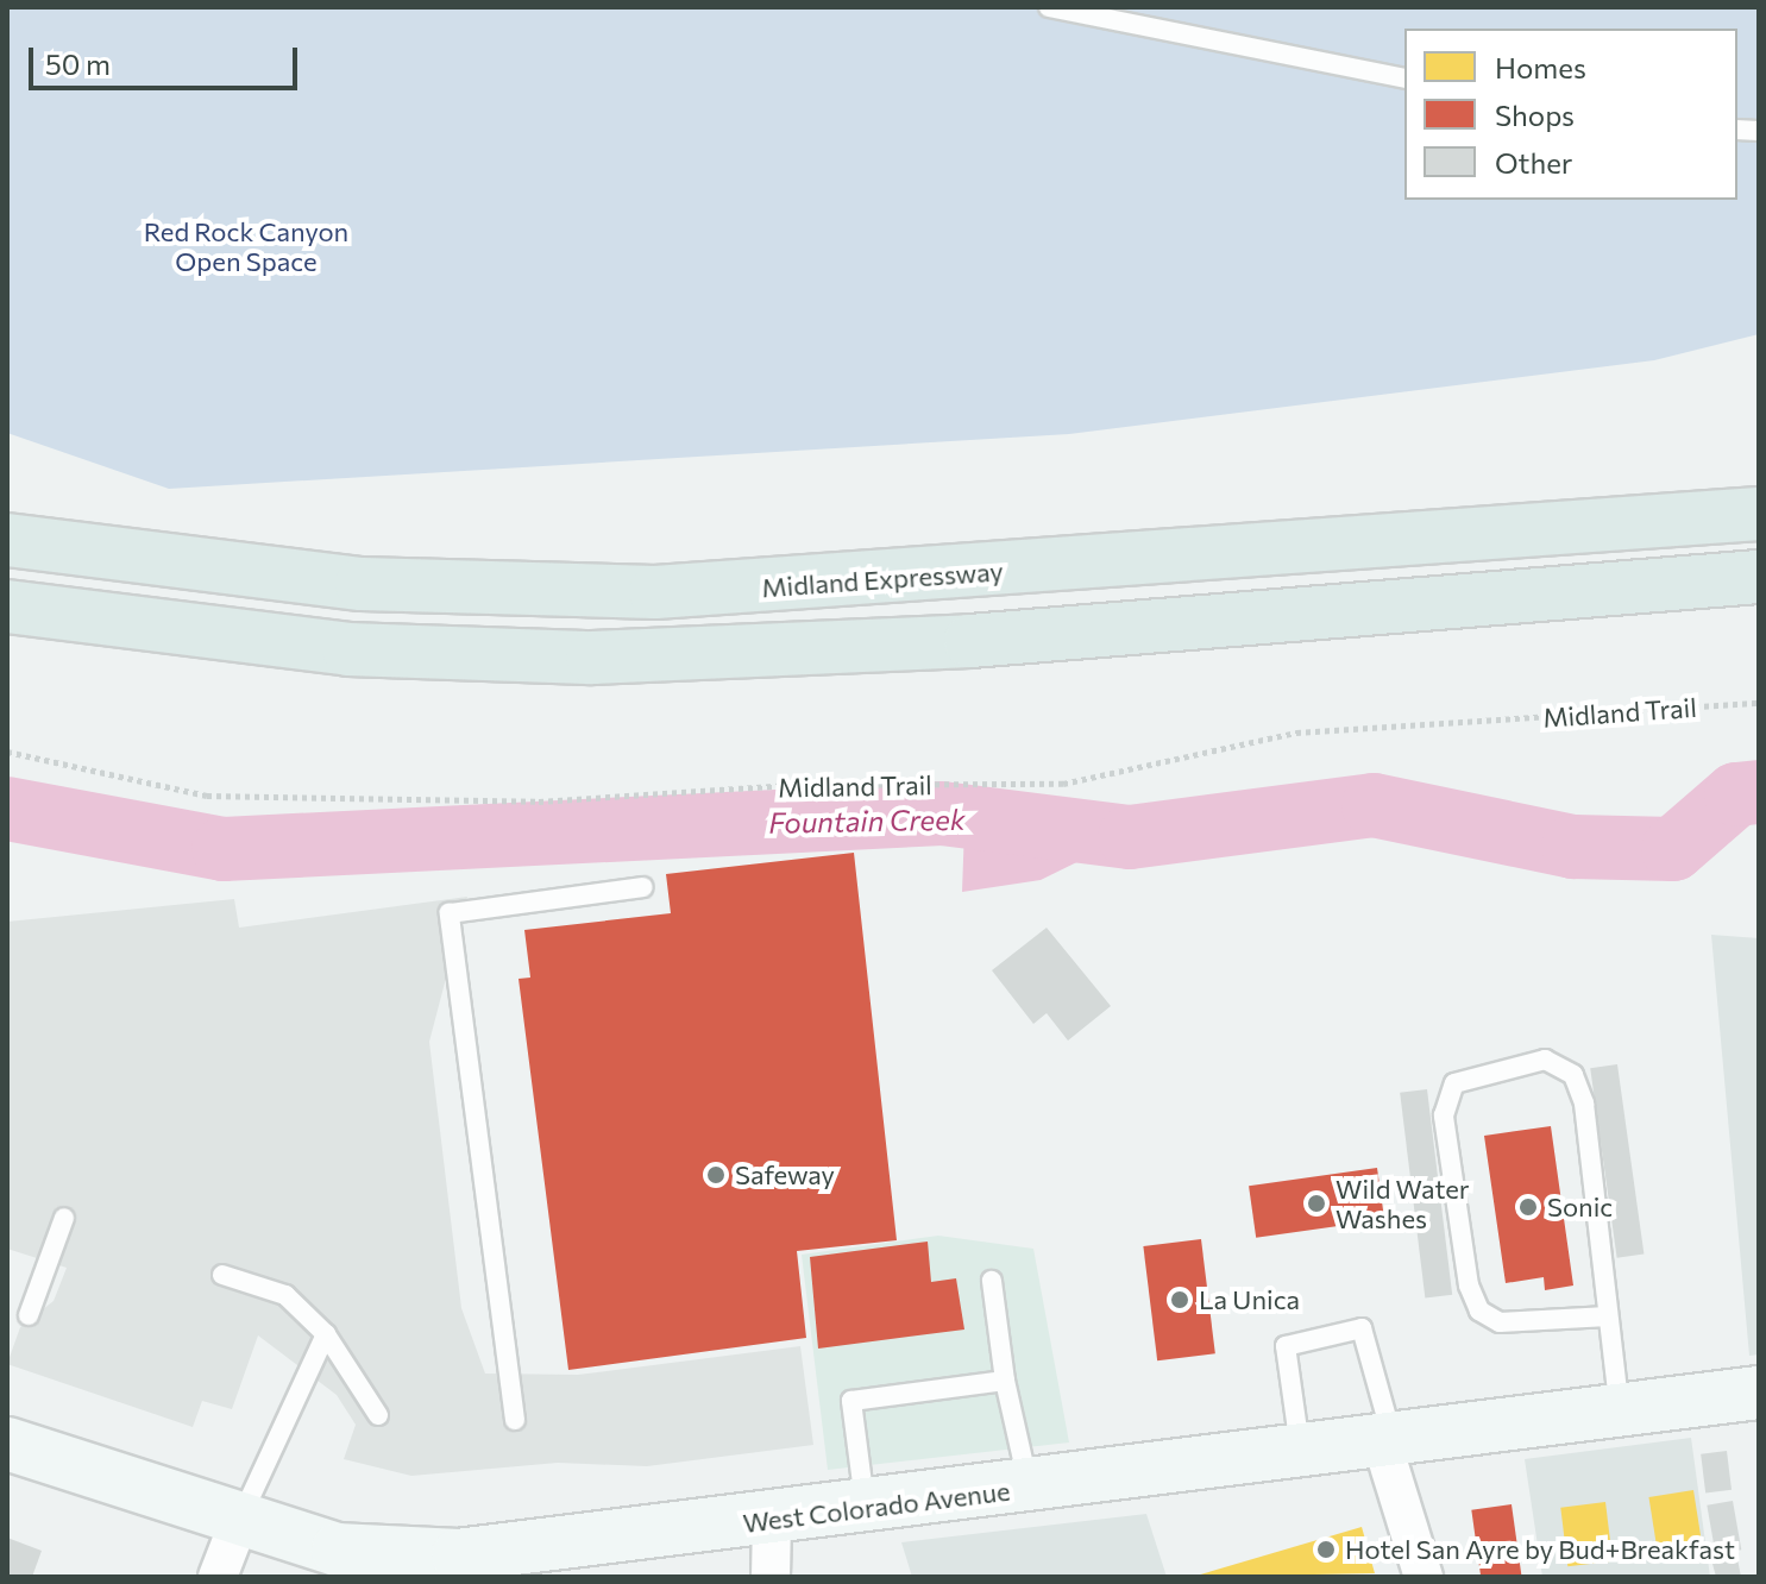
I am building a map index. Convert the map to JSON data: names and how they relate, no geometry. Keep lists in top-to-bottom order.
{
  "streets": {
    "highway": ["Midland Expressway"],
    "main road": ["West Colorado Avenue"],
    "path": ["Midland Trail"]
  },
  "water": ["Fountain Creek"],
  "parks": ["Red Rock Canyon Open Space"],
  "places": [
    "Safeway",
    "Wild Water Washes",
    "Sonic",
    "La Unica",
    "Hotel San Ayre by Bud+Breakfast"
  ],
  "legend": ["Homes", "Shops", "Other"],
  "scale_bar": "50 m"
}
